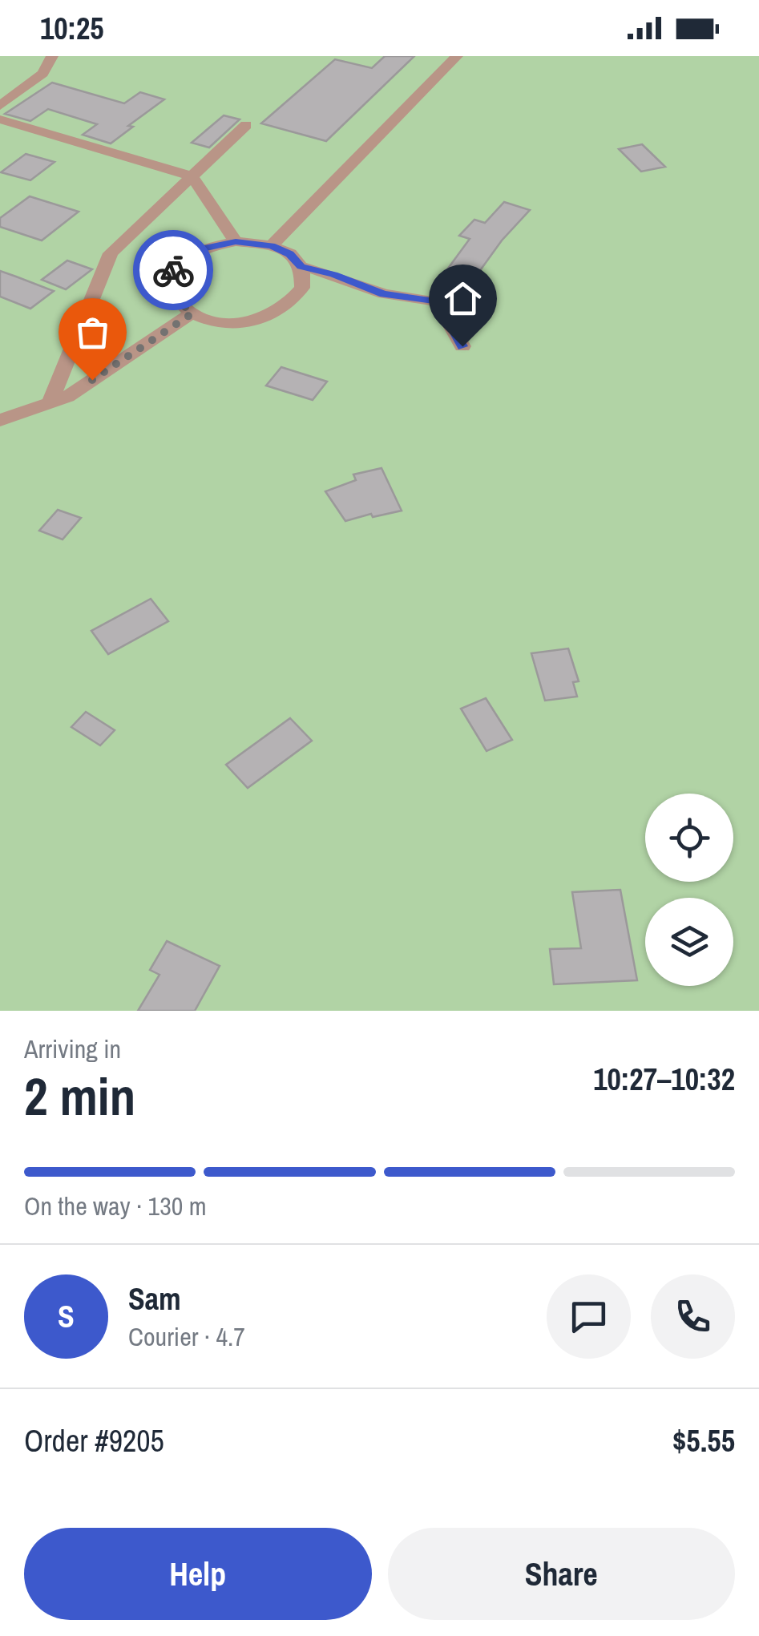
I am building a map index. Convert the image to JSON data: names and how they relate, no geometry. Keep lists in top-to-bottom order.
{
  "page": {
    "status": "10:25",
    "heading": ["2 min", "Arriving in", "10:27–10:32"],
    "panel": [
      "Sam",
      "Courier · 4.7",
      "Order #9205",
      "$5.55"
    ],
    "bar": "On the way · 130 m",
    "round": "S",
    "buttons": ["Help", "Share"]
  }
}
